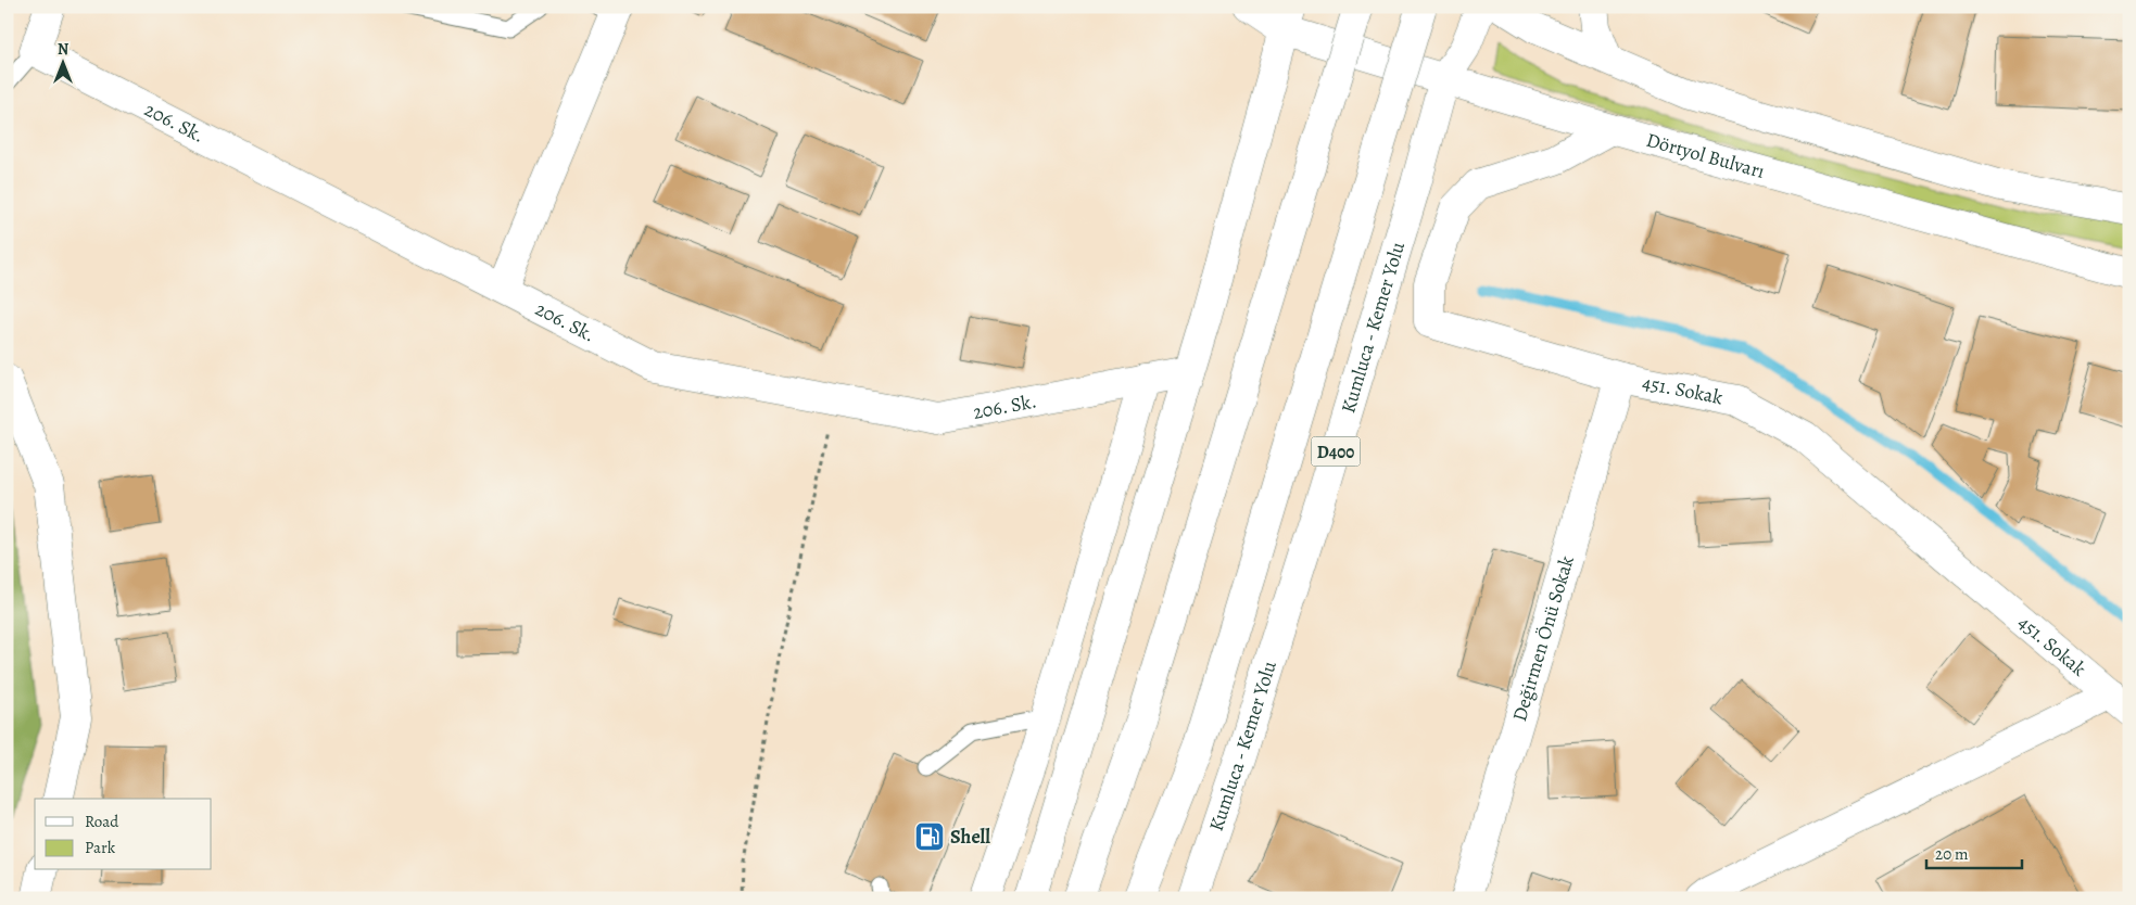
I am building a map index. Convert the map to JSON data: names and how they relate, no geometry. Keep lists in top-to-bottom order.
{
  "streets": {
    "main road": [
      "206. Sk.",
      "Dörtyol Bulvarı",
      "Kumluca - Kemer Yolu",
      "451. Sokak",
      "D400",
      "Değirmen Önü Sokak"
    ]
  },
  "crossings": [
    ["Dörtyol Bulvarı", "Kumluca - Kemer Yolu"],
    ["Dörtyol Bulvarı", "451. Sokak"],
    ["451. Sokak", "Değirmen Önü Sokak"]
  ],
  "places": {
    "fuel station": ["Shell"]
  },
  "legend": ["Road", "Park"],
  "scale_bar": "20 m",
  "north": "top"
}
